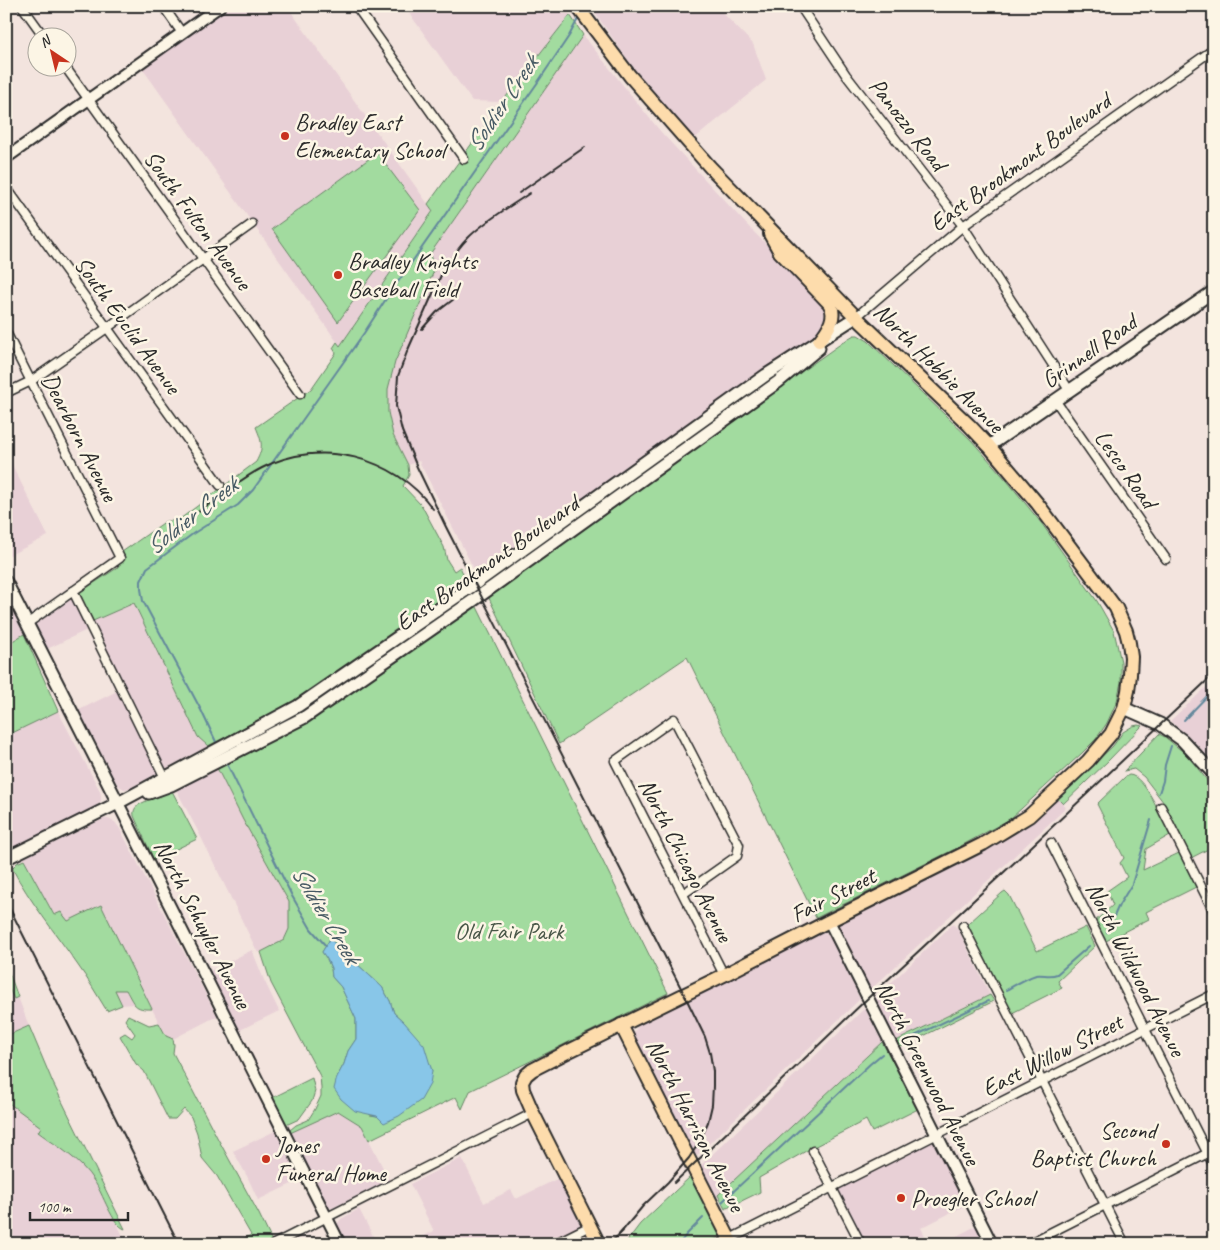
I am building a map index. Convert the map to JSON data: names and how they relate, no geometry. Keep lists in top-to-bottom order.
{
  "streets": {
    "main road": [
      "East Brookmont Boulevard",
      "Grinnell Road",
      "North Hobbie Avenue",
      "Fair Street",
      "North Schuyler Avenue",
      "North Harrison Avenue"
    ],
    "street": [
      "Panozzo Road",
      "South Fulton Avenue",
      "South Euclid Avenue",
      "Dearborn Avenue",
      "Lesco Road",
      "North Chicago Avenue",
      "North Wildwood Avenue",
      "East Willow Street",
      "North Greenwood Avenue"
    ]
  },
  "crossings": [
    ["Panozzo Road", "East Brookmont Boulevard"],
    ["Panozzo Road", "Grinnell Road"],
    ["East Brookmont Boulevard", "North Hobbie Avenue"],
    ["East Brookmont Boulevard", "North Schuyler Avenue"],
    ["Grinnell Road", "North Hobbie Avenue"],
    ["Grinnell Road", "Lesco Road"],
    ["North Hobbie Avenue", "Fair Street"],
    ["North Chicago Avenue", "Fair Street"],
    ["Fair Street", "North Greenwood Avenue"],
    ["Fair Street", "North Harrison Avenue"],
    ["North Wildwood Avenue", "East Willow Street"],
    ["East Willow Street", "North Greenwood Avenue"],
    ["East Willow Street", "North Harrison Avenue"]
  ],
  "water": ["Soldier Creek"],
  "parks": ["Old Fair Park"],
  "places": [
    "Bradley East Elementary School",
    "Bradley Knights Baseball Field",
    "Second Baptist Church",
    "Jones Funeral Home",
    "Proegler School"
  ],
  "scale_bar": "100 m",
  "north": "top left"
}
